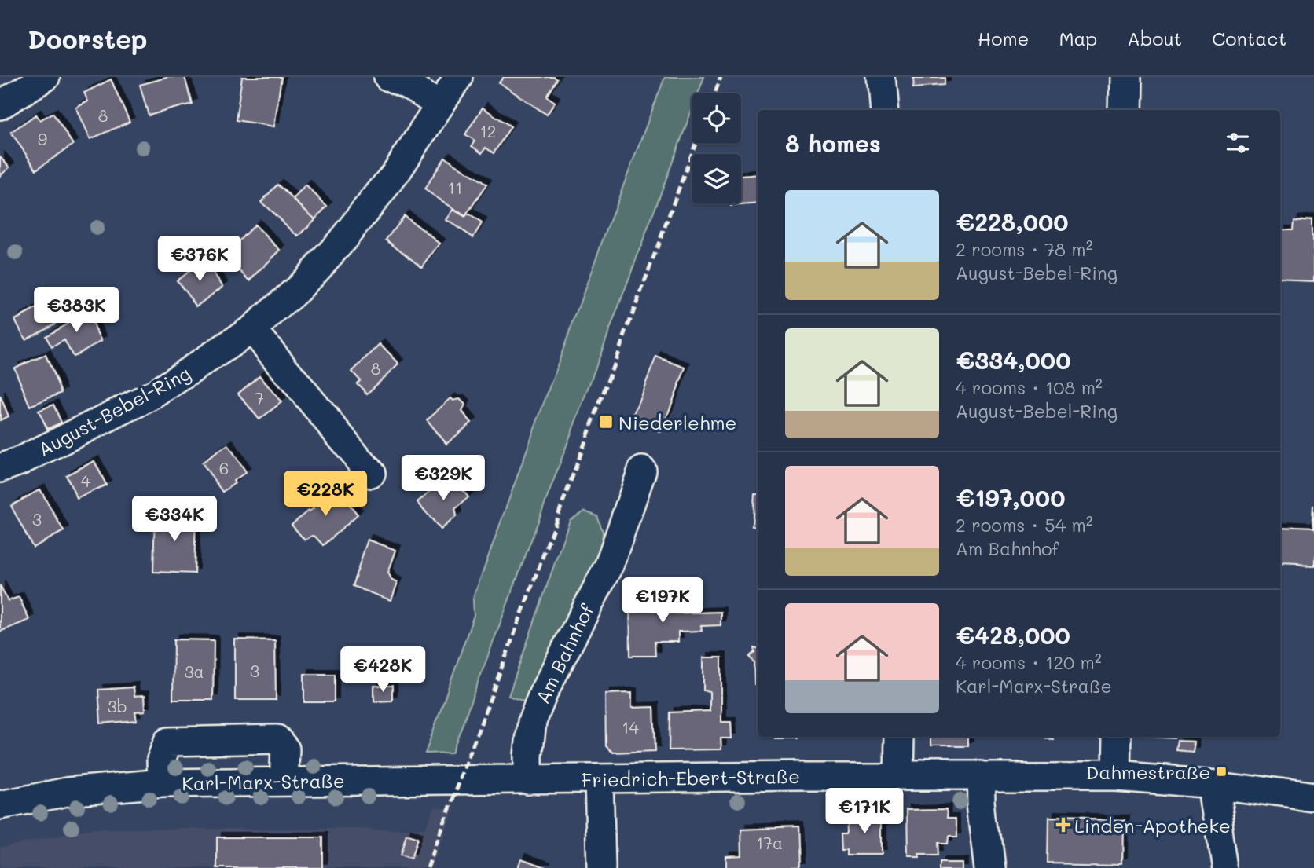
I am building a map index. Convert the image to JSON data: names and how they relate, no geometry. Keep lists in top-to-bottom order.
{
  "streets": {
    "street": [
      "August-Bebel-Ring",
      "Am Bahnhof",
      "Friedrich-Ebert-Straße",
      "Karl-Marx-Straße"
    ]
  },
  "crossings": [
    ["Am Bahnhof", "Friedrich-Ebert-Straße"],
    ["Am Bahnhof", "Karl-Marx-Straße"],
    ["Friedrich-Ebert-Straße", "Karl-Marx-Straße"]
  ],
  "places": {
    "transit": ["Niederlehme", "Dahmestraße"],
    "health": ["Linden-Apotheke"]
  },
  "house_numbers": [
    "8",
    "12",
    "9",
    "11",
    "8",
    "7",
    "6",
    "4",
    "3",
    "3",
    "3a",
    "3b",
    "14",
    "17a"
  ],
  "page": {
    "header": "Doorstep",
    "nav": [
      "Home",
      "Map",
      "About",
      "Contact"
    ],
    "heading": "8 homes",
    "list": [
      {
        "name": "€228,000",
        "note": "2 rooms · 78 m² · August-Bebel-Ring"
      },
      {
        "name": "€334,000",
        "note": "4 rooms · 108 m² · August-Bebel-Ring"
      },
      {
        "name": "€197,000",
        "note": "2 rooms · 54 m² · Am Bahnhof"
      },
      {
        "name": "€428,000",
        "note": "4 rooms · 120 m² · Karl-Marx-Straße"
      }
    ],
    "price": [
      "€376K",
      "€383K",
      "€329K",
      "€228K",
      "€334K",
      "€197K",
      "€428K",
      "€171K"
    ]
  }
}
